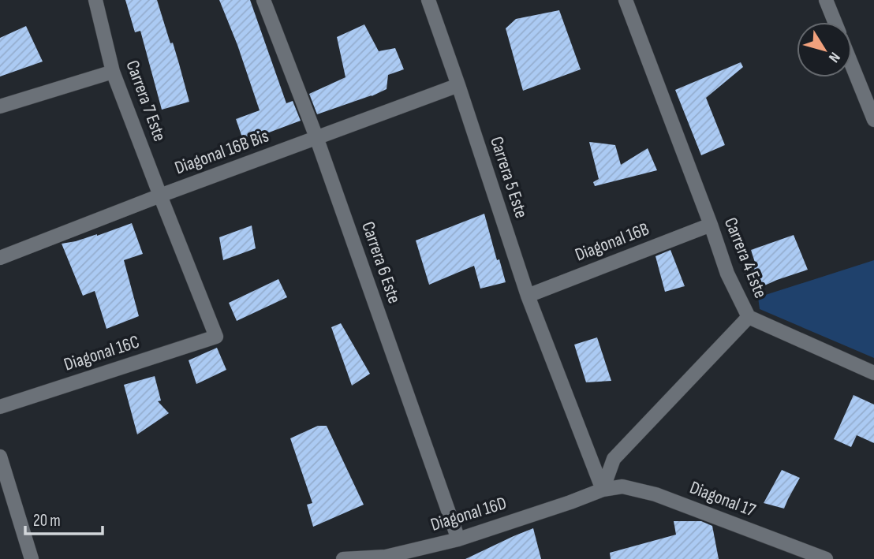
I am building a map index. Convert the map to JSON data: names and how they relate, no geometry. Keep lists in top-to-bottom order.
{
  "streets": {
    "street": [
      "Carrera 7 Este",
      "Diagonal 16B Bis",
      "Carrera 5 Este",
      "Diagonal 16B",
      "Carrera 4 Este",
      "Carrera 6 Este",
      "Diagonal 16C",
      "Diagonal 17",
      "Diagonal 16D"
    ]
  },
  "crossings": [
    ["Carrera 7 Este", "Diagonal 16B Bis"],
    ["Carrera 7 Este", "Diagonal 16C"],
    ["Diagonal 16B Bis", "Carrera 5 Este"],
    ["Diagonal 16B Bis", "Carrera 6 Este"],
    ["Carrera 5 Este", "Diagonal 16B"],
    ["Carrera 5 Este", "Carrera 4 Este"],
    ["Carrera 5 Este", "Diagonal 17"],
    ["Carrera 5 Este", "Diagonal 16D"],
    ["Diagonal 16B", "Carrera 4 Este"],
    ["Carrera 4 Este", "Diagonal 17"],
    ["Carrera 4 Este", "Diagonal 16D"],
    ["Carrera 6 Este", "Diagonal 16D"],
    ["Diagonal 17", "Diagonal 16D"]
  ],
  "scale_bar": "20 m",
  "north": "bottom right"
}
